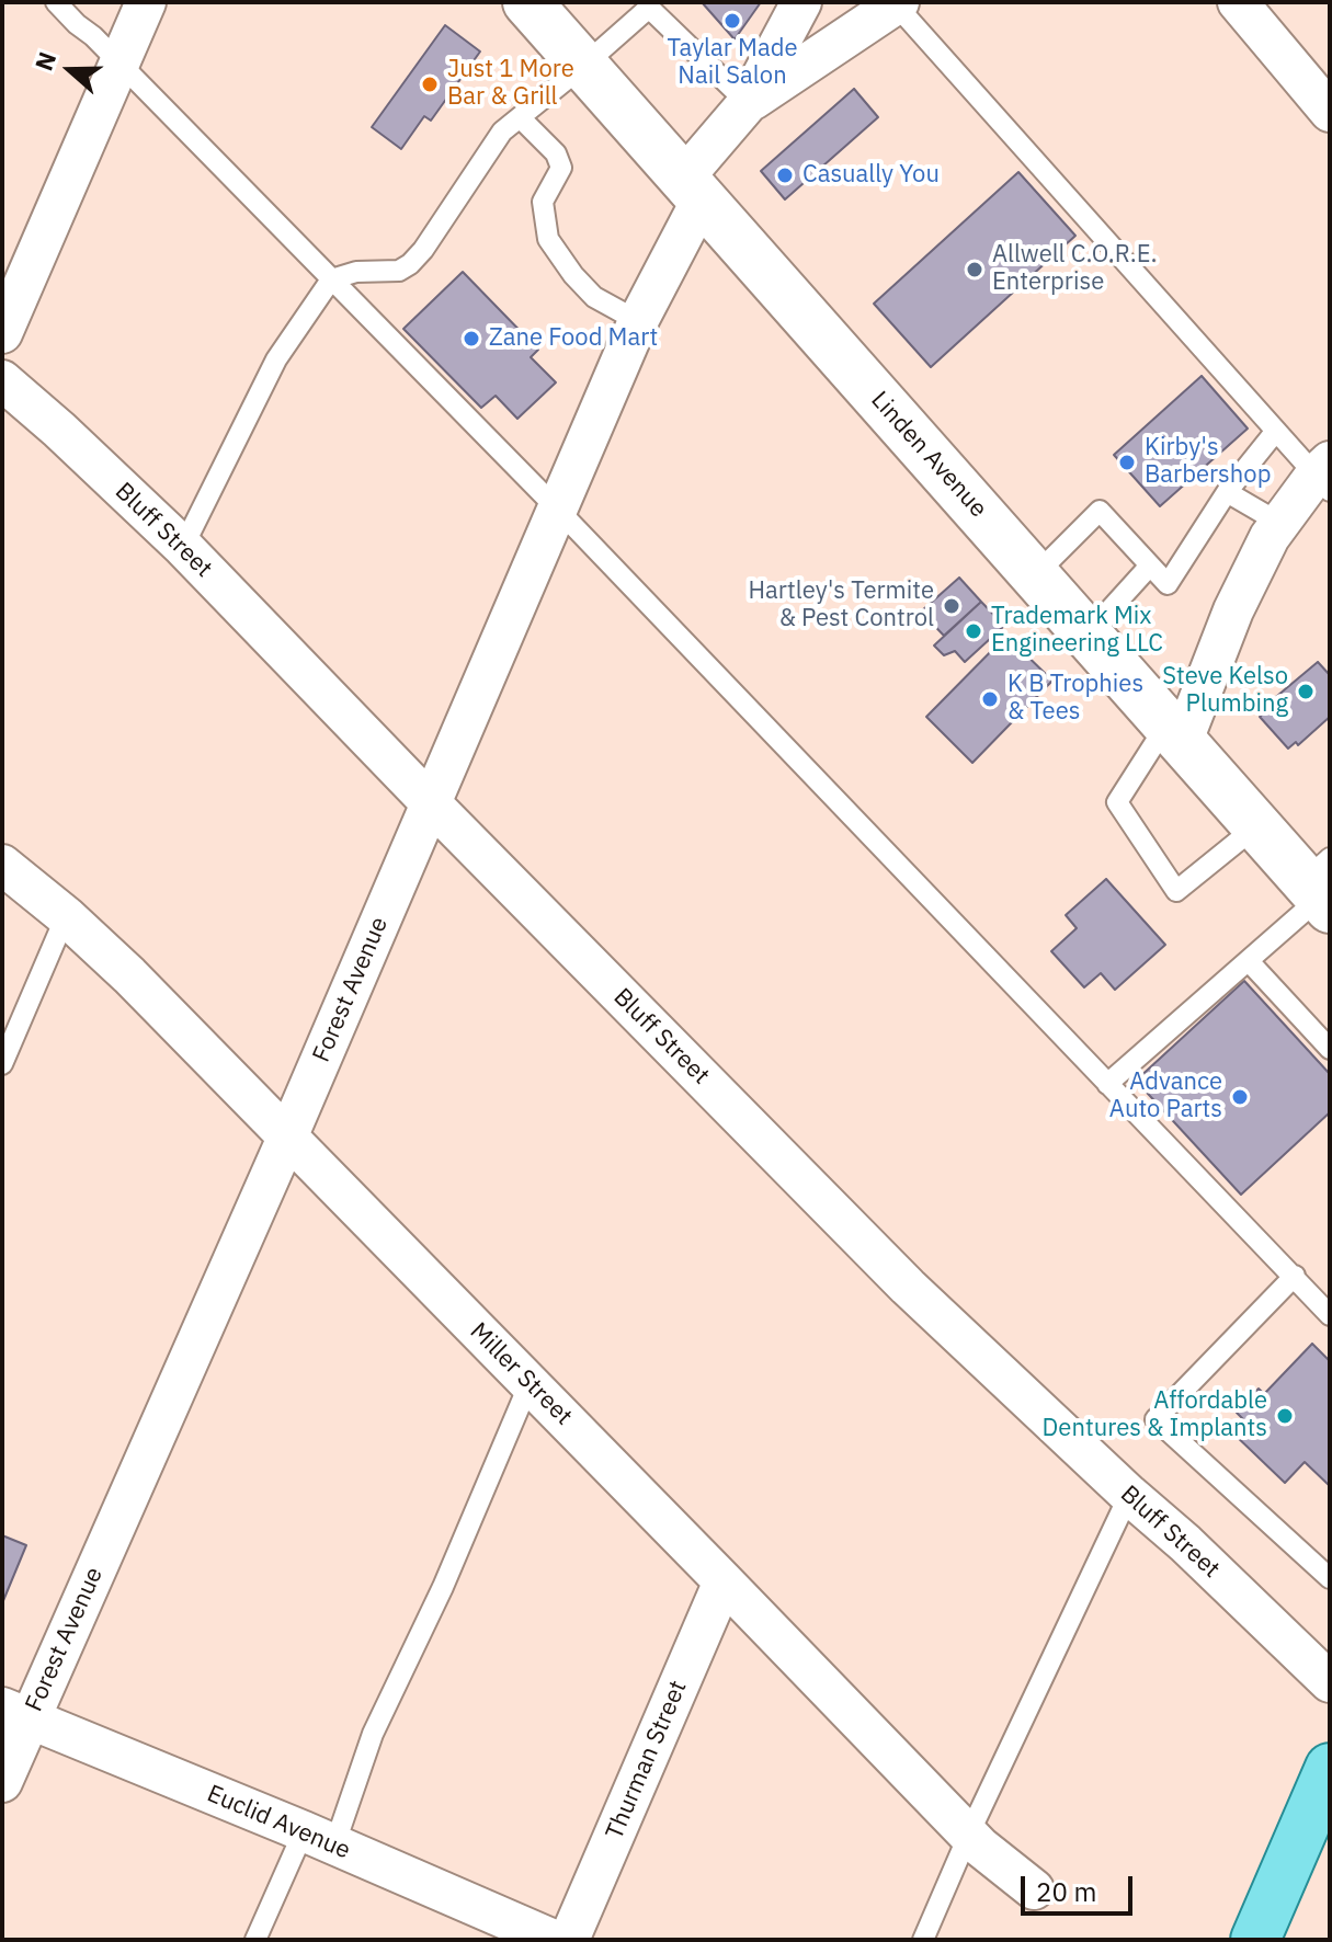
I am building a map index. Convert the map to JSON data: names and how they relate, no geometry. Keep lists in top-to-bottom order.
{
  "streets": {
    "street": [
      "Linden Avenue",
      "Bluff Street",
      "Forest Avenue",
      "Miller Street",
      "Thurman Street",
      "Euclid Avenue"
    ]
  },
  "crossings": [
    ["Linden Avenue", "Forest Avenue"],
    ["Bluff Street", "Forest Avenue"],
    ["Forest Avenue", "Miller Street"],
    ["Forest Avenue", "Euclid Avenue"],
    ["Miller Street", "Thurman Street"]
  ],
  "places": [
    "Taylar Made Nail Salon",
    "Just 1 More Bar & Grill",
    "Casually You",
    "Allwell C.O.R.E. Enterprise",
    "Zane Food Mart",
    "Kirby's Barbershop",
    "Hartley's Termite & Pest Control",
    "Trademark Mix Engineering LLC",
    "Steve Kelso Plumbing",
    "K B Trophies & Tees",
    "Advance Auto Parts",
    "Affordable Dentures & Implants"
  ],
  "scale_bar": "20 m",
  "north": "left"
}
